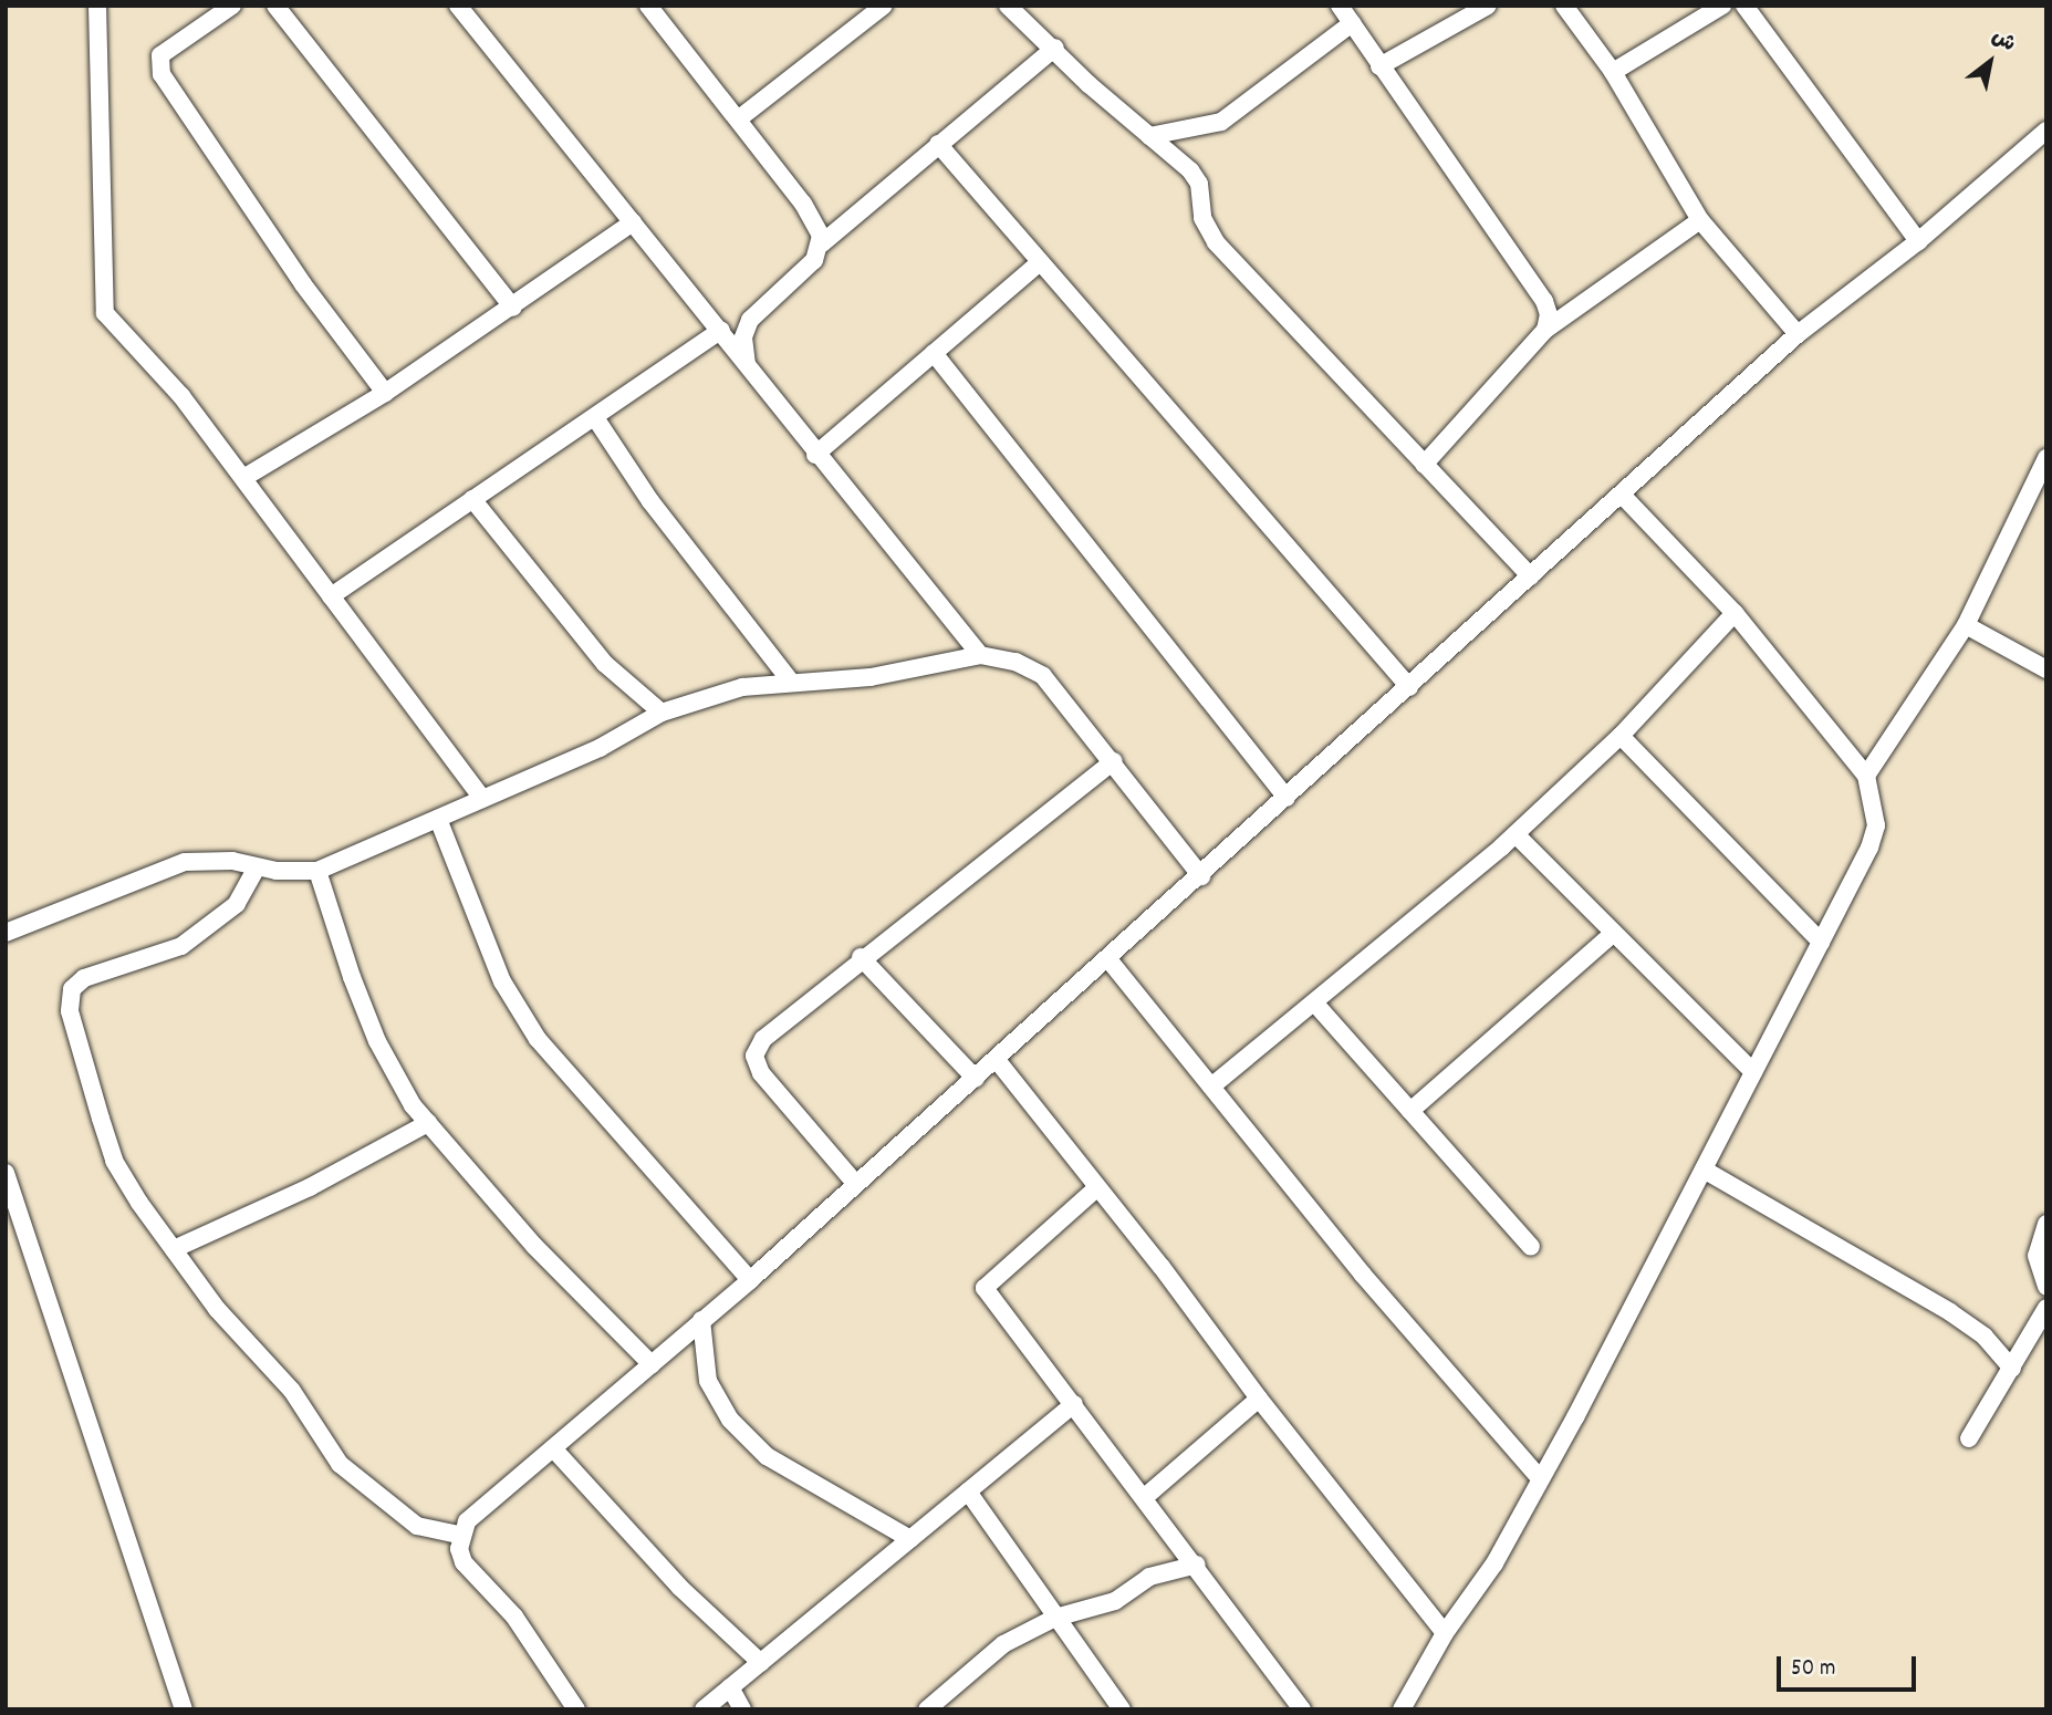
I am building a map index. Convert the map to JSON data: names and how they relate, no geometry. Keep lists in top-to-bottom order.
{
  "scale_bar": "50 m",
  "north": "top right"
}
